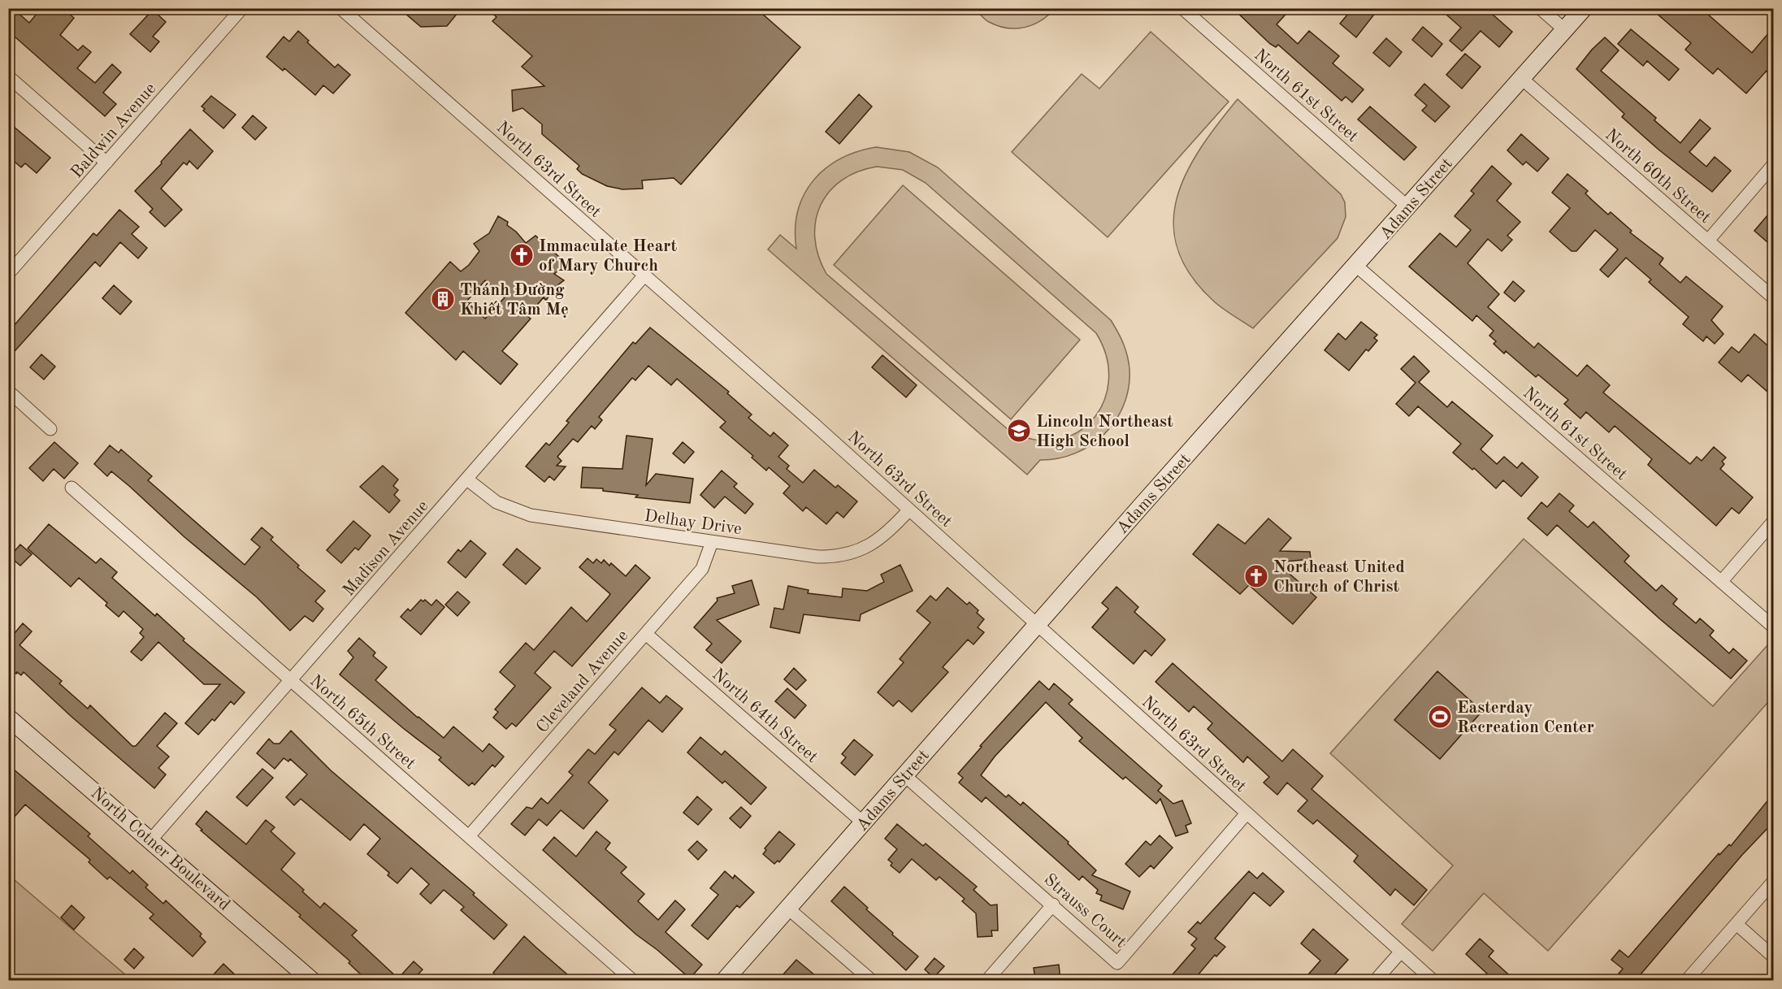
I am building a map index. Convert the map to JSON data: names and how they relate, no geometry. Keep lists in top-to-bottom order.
{
  "streets": {
    "main road": ["Adams Street", "North Cotner Boulevard"],
    "street": [
      "North 61st Street",
      "Baldwin Avenue",
      "North 63rd Street",
      "North 60th Street",
      "Delhay Drive",
      "Madison Avenue",
      "Cleveland Avenue",
      "North 64th Street",
      "North 65th Street",
      "Strauss Court"
    ]
  },
  "crossings": [
    ["North 61st Street", "Adams Street"],
    ["North 63rd Street", "Adams Street"],
    ["North 63rd Street", "Delhay Drive"],
    ["North 63rd Street", "Madison Avenue"],
    ["North 63rd Street", "Strauss Court"],
    ["North 60th Street", "Adams Street"],
    ["Adams Street", "North 64th Street"],
    ["Adams Street", "Strauss Court"],
    ["Delhay Drive", "Madison Avenue"],
    ["Delhay Drive", "Cleveland Avenue"],
    ["Madison Avenue", "North 65th Street"],
    ["Madison Avenue", "North Cotner Boulevard"],
    ["Cleveland Avenue", "North 64th Street"],
    ["Cleveland Avenue", "North 65th Street"]
  ],
  "places": {
    "church": ["Immaculate Heart of Mary Church", "Northeast United Church of Christ"],
    "building": ["Thánh Đường Khiết Tâm Mẹ"],
    "school or university": ["Lincoln Northeast High School"],
    "sports": ["Easterday Recreation Center"]
  }
}
